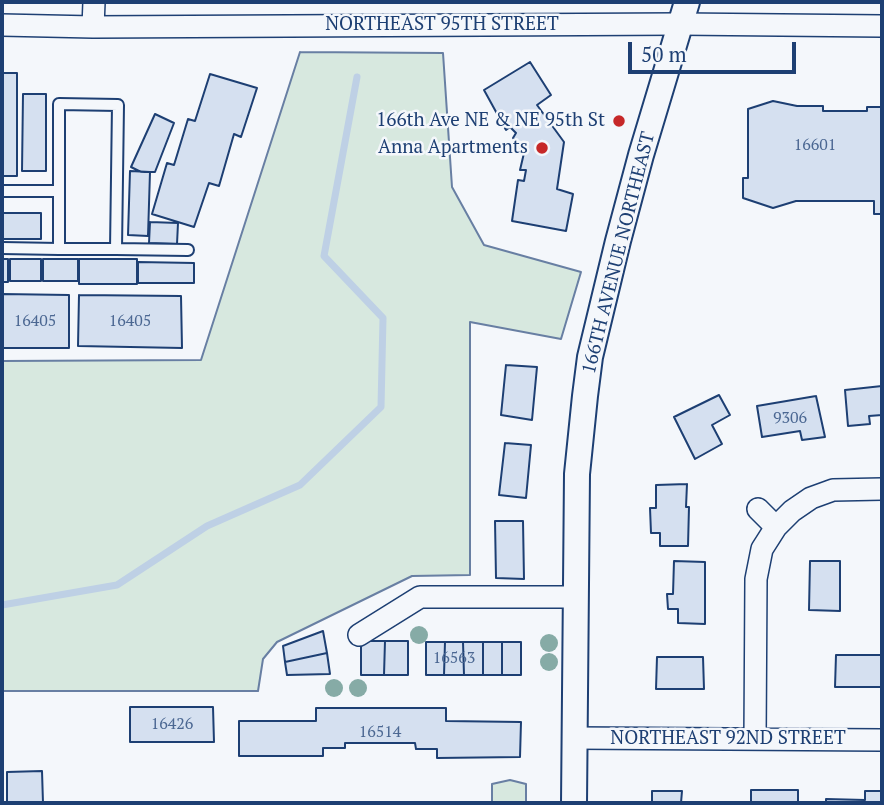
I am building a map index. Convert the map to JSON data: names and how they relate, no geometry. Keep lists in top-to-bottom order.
{
  "streets": {
    "street": ["NORTHEAST 95TH STREET", "166TH AVENUE NORTHEAST", "NORTHEAST 92ND STREET"]
  },
  "crossings": [
    ["NORTHEAST 95TH STREET", "166TH AVENUE NORTHEAST"],
    ["166TH AVENUE NORTHEAST", "NORTHEAST 92ND STREET"]
  ],
  "places": ["166th Ave NE & NE 95th St", "Anna Apartments"],
  "house_numbers": [
    "16601",
    "16405",
    "16405",
    "9306",
    "16563",
    "16426",
    "16514"
  ],
  "scale_bar": "50 m"
}
